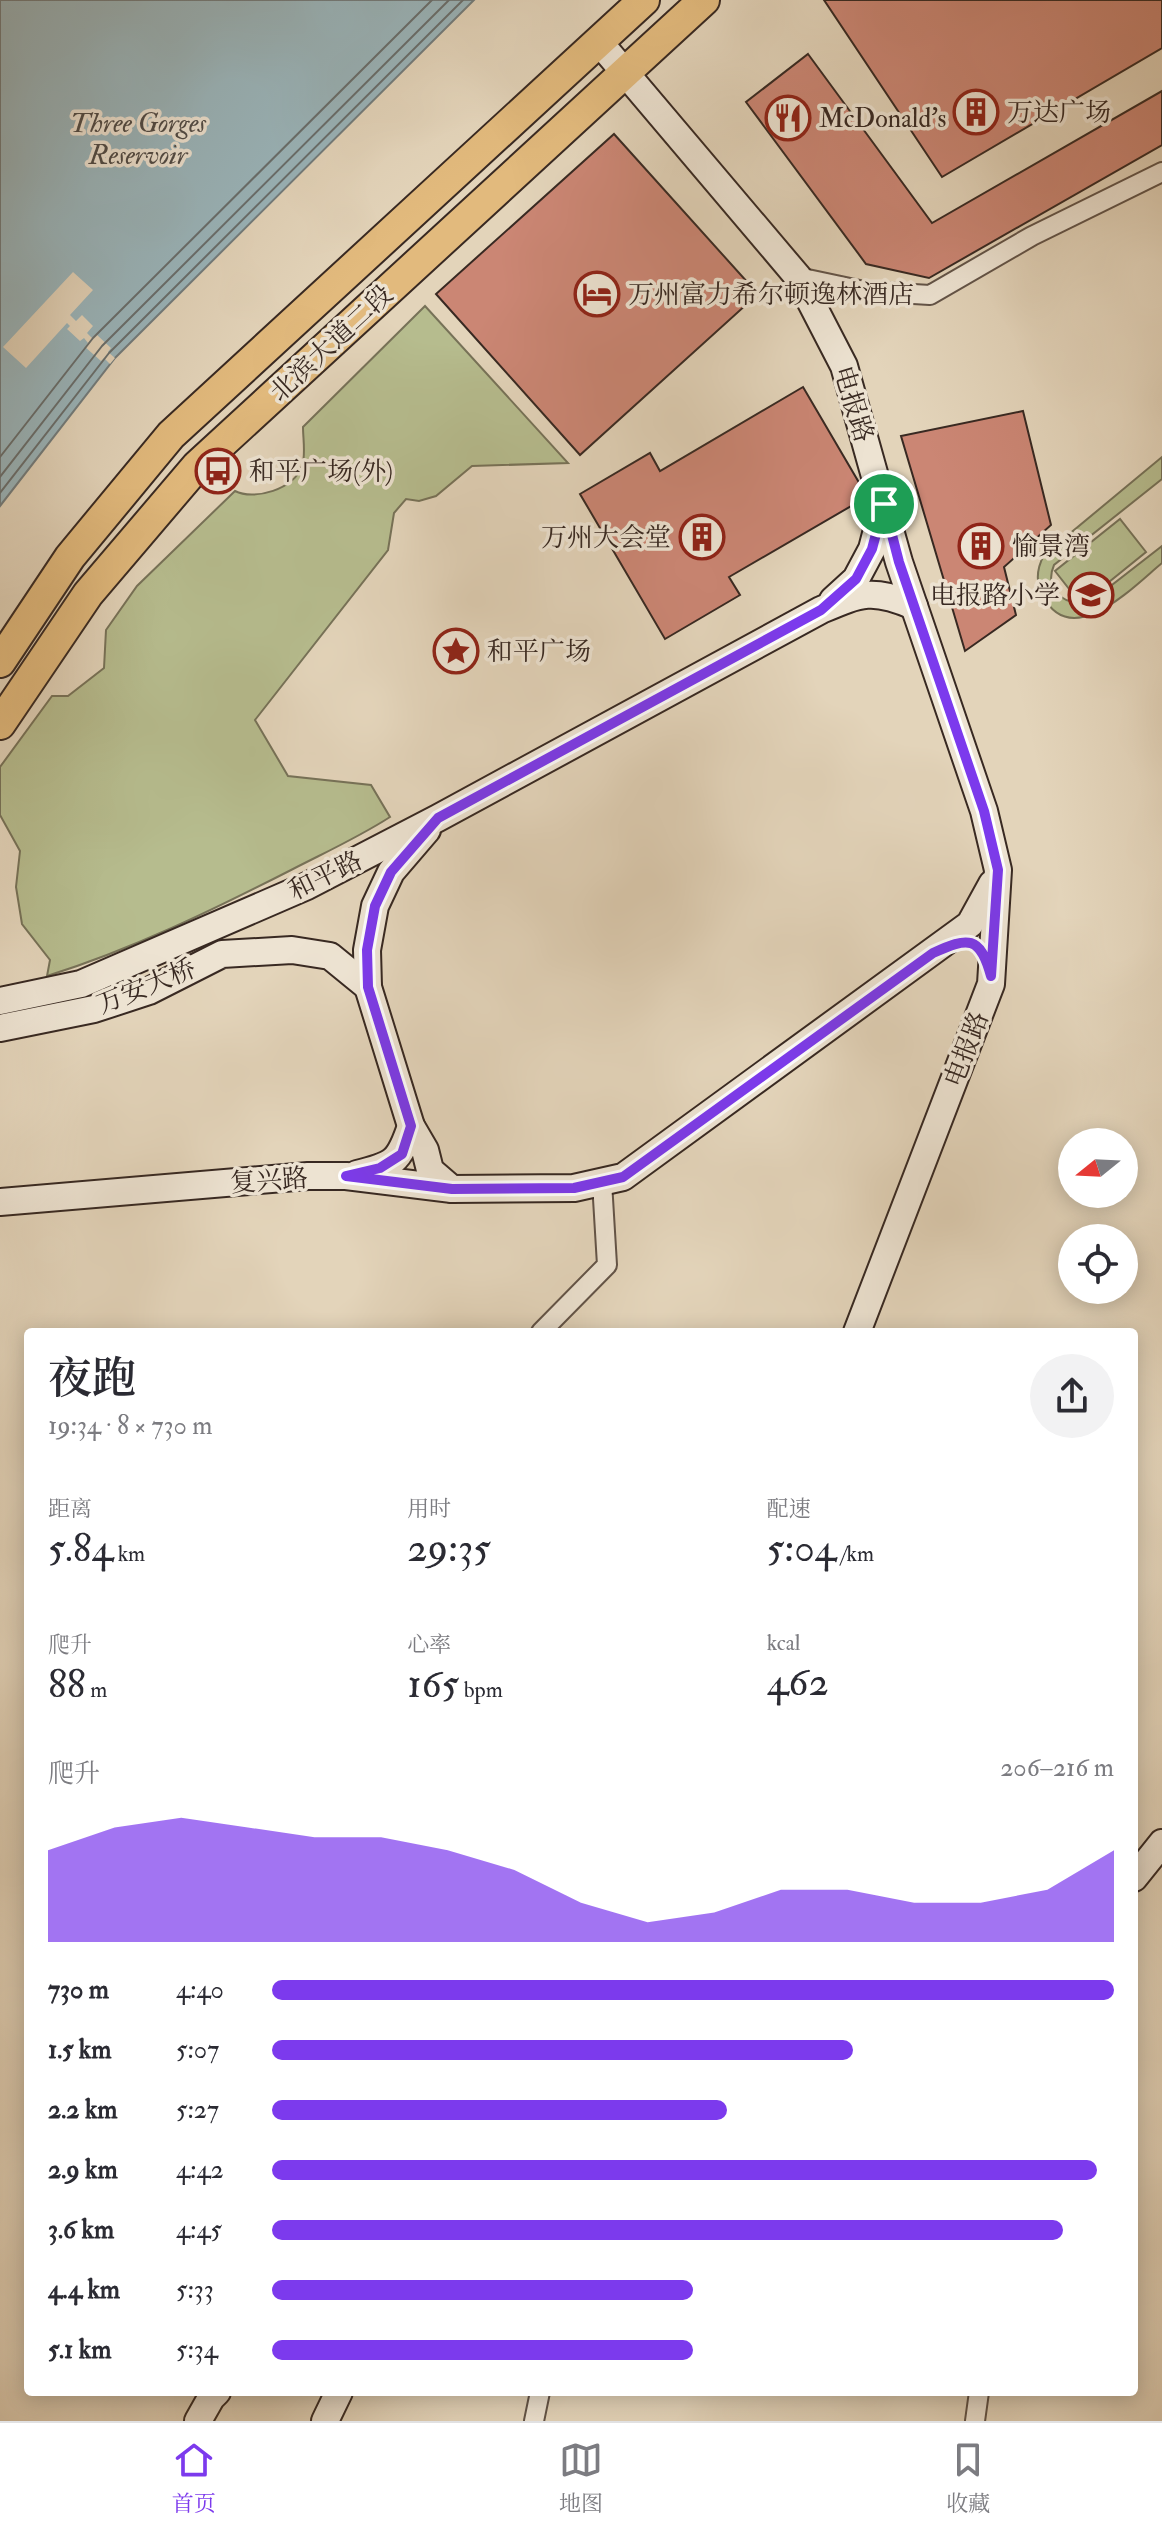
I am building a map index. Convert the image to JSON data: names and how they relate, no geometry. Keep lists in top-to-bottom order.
{
  "streets": {
    "main road": [
      "北滨大道二段",
      "电报路",
      "和平路",
      "万安大桥",
      "复兴路"
    ]
  },
  "crossings": [
    ["北滨大道二段", "电报路"],
    ["电报路", "和平路"],
    ["电报路", "复兴路"],
    ["和平路", "万安大桥"]
  ],
  "water": ["Three Gorges Reservoir"],
  "places": {
    "building": ["万达广场", "万州大会堂", "愉景湾"],
    "restaurant": ["McDonald's"],
    "hotel": ["万州富力希尔顿逸林酒店"],
    "bus stop": ["和平广场(外)"],
    "school or university": ["电报路小学"],
    "place": ["和平广场"]
  },
  "north": "left",
  "page": {
    "heading": ["夜跑", "19:34 · 8 × 730 m"],
    "stats": [
      ["距离", "5.84 km"],
      ["用时", "29:35"],
      ["配速", "5:04 /km"],
      ["爬升", "88 m"],
      ["心率", "165 bpm"],
      ["kcal", "462"]
    ],
    "chart": ["爬升", "206–216 m"],
    "list": [
      {
        "name": "730 m",
        "note": "4:40"
      },
      {
        "name": "1.5 km",
        "note": "5:07"
      },
      {
        "name": "2.2 km",
        "note": "5:27"
      },
      {
        "name": "2.9 km",
        "note": "4:42"
      },
      {
        "name": "3.6 km",
        "note": "4:45"
      },
      {
        "name": "4.4 km",
        "note": "5:33"
      },
      {
        "name": "5.1 km",
        "note": "5:34"
      }
    ],
    "tabs": ["首页", "地图", "收藏"]
  }
}
